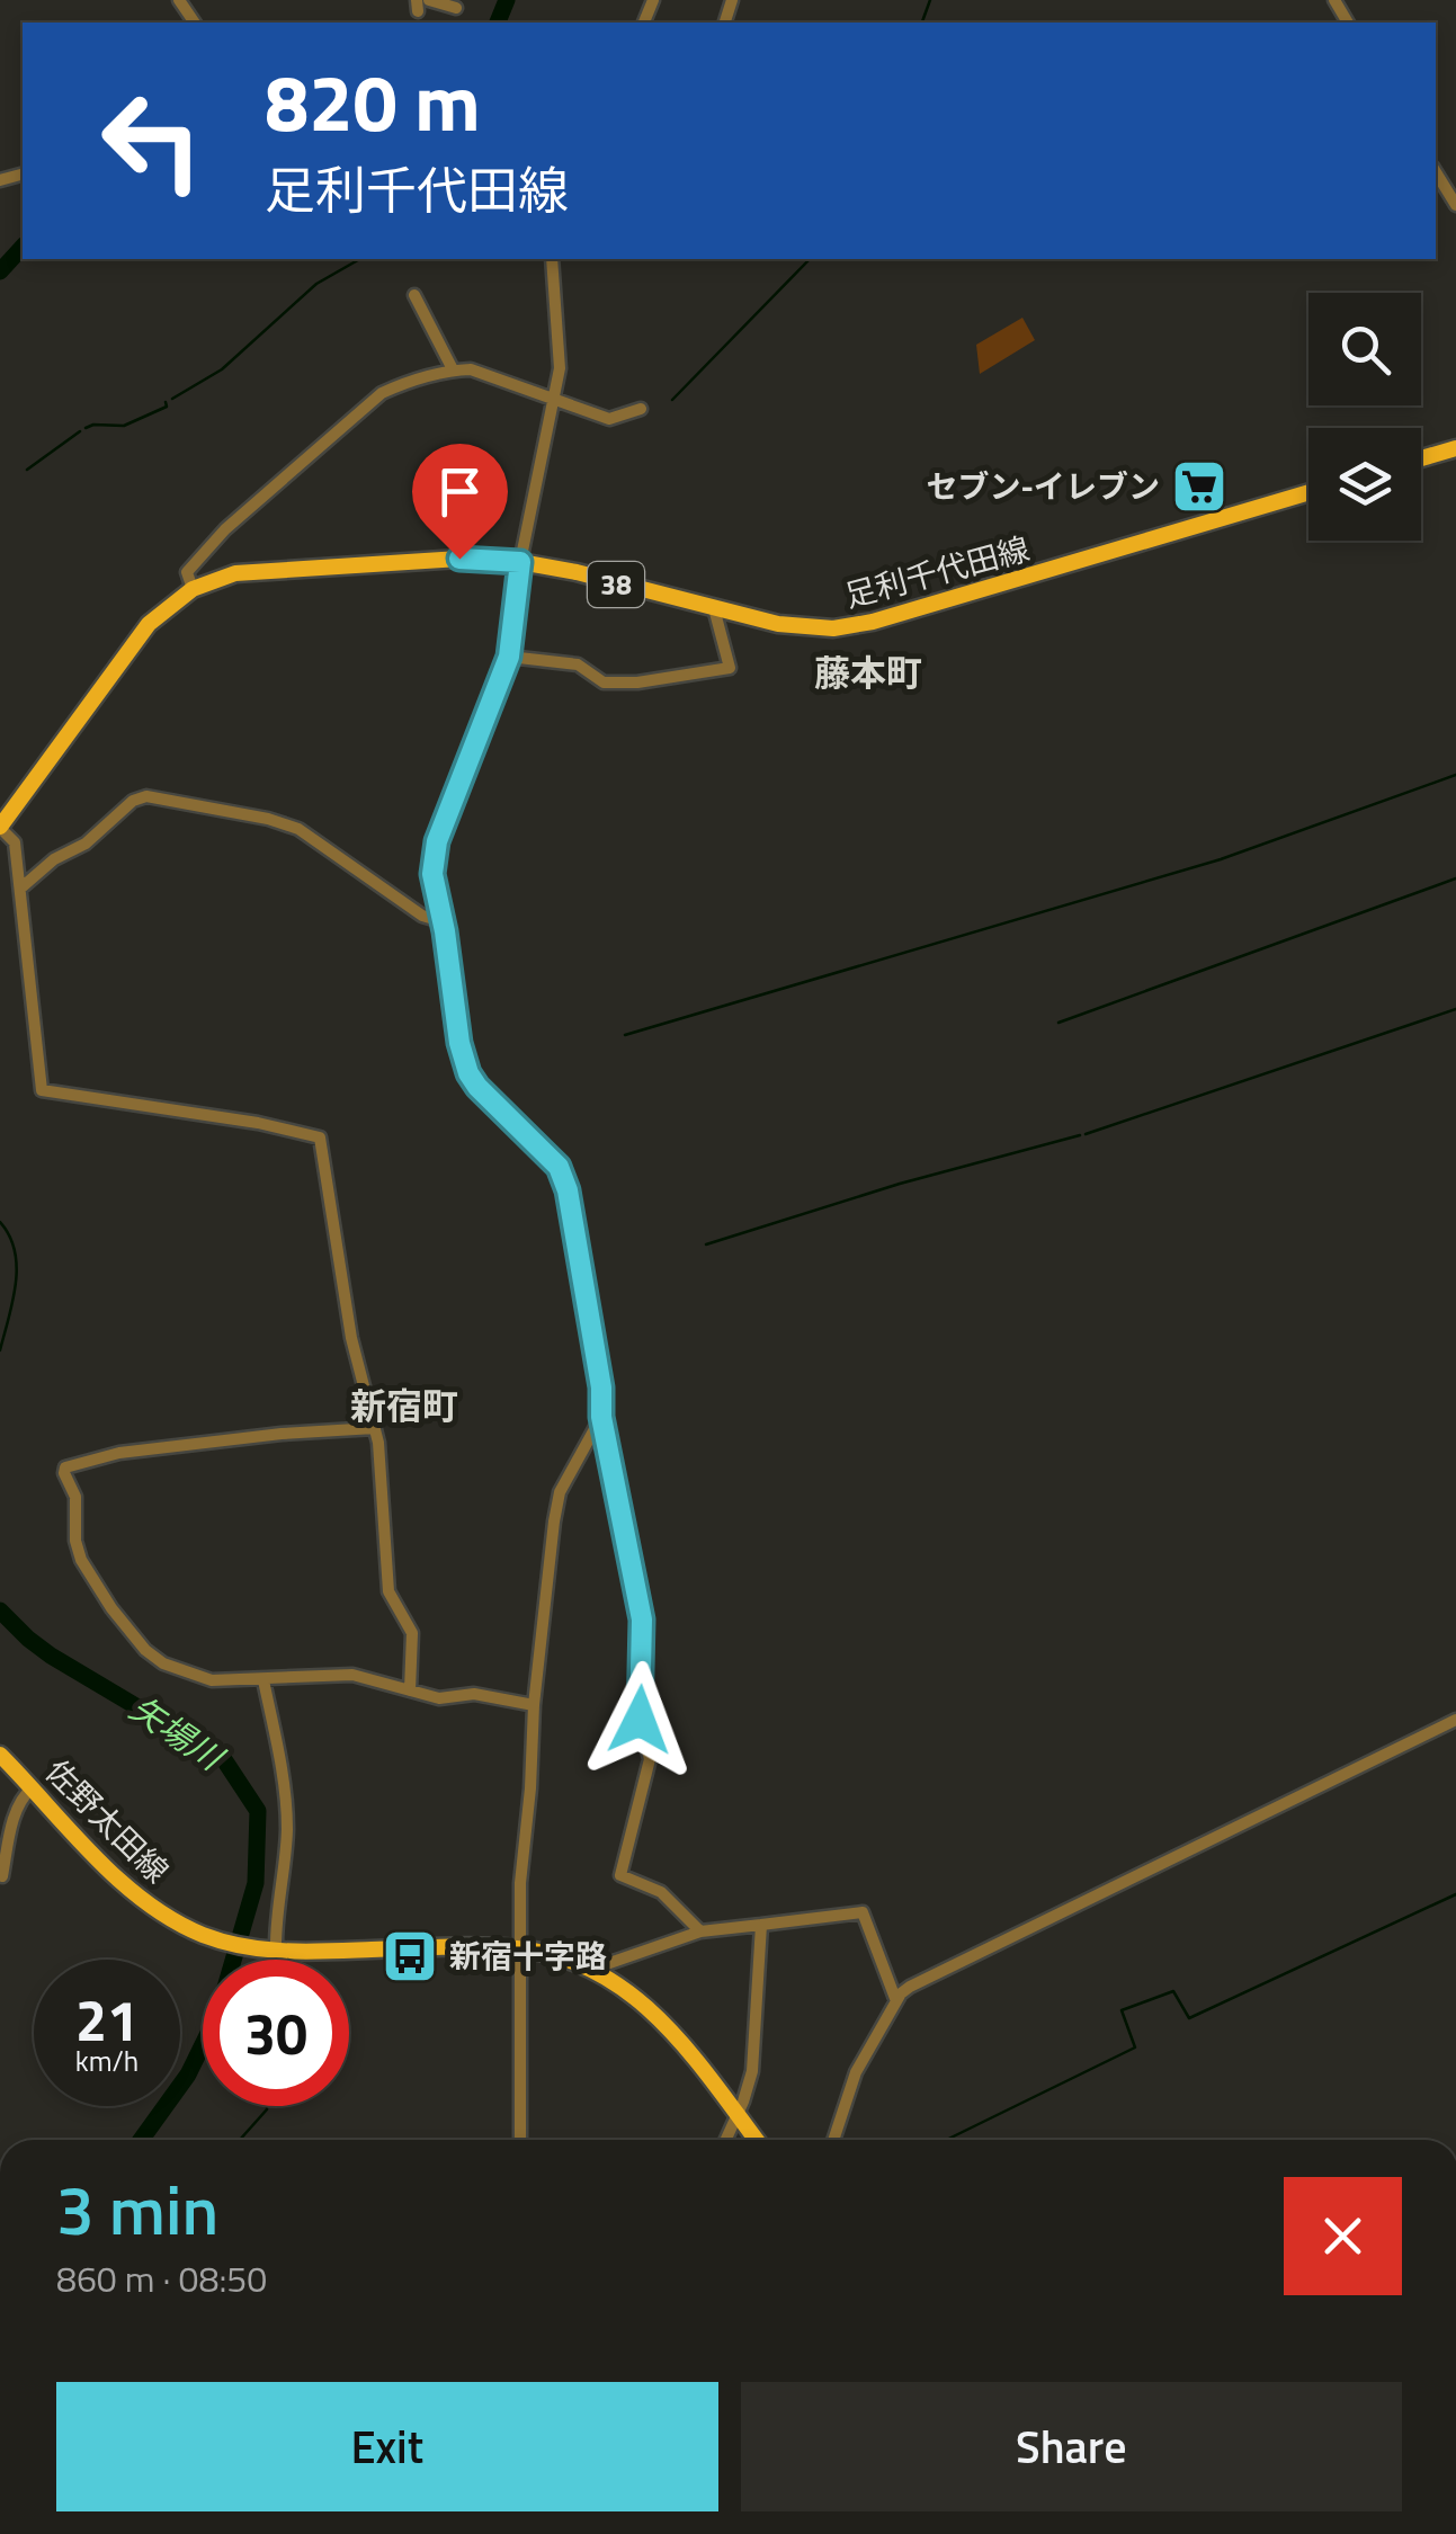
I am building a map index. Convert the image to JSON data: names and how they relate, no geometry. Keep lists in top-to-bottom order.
{
  "streets": {
    "main road": ["足利千代田線", "38", "佐野太田線"]
  },
  "districts": ["藤本町", "新宿町"],
  "water": ["矢場川"],
  "places": {
    "supermarket": ["セブン-イレブン"],
    "bus stop": ["新宿十字路"]
  },
  "page": {
    "turn": ["820 m", "足利千代田線"],
    "speed": "21 km/h",
    "limit": "30",
    "heading": ["3 min", "860 m · 08:50"],
    "buttons": ["Exit", "Share"]
  }
}
